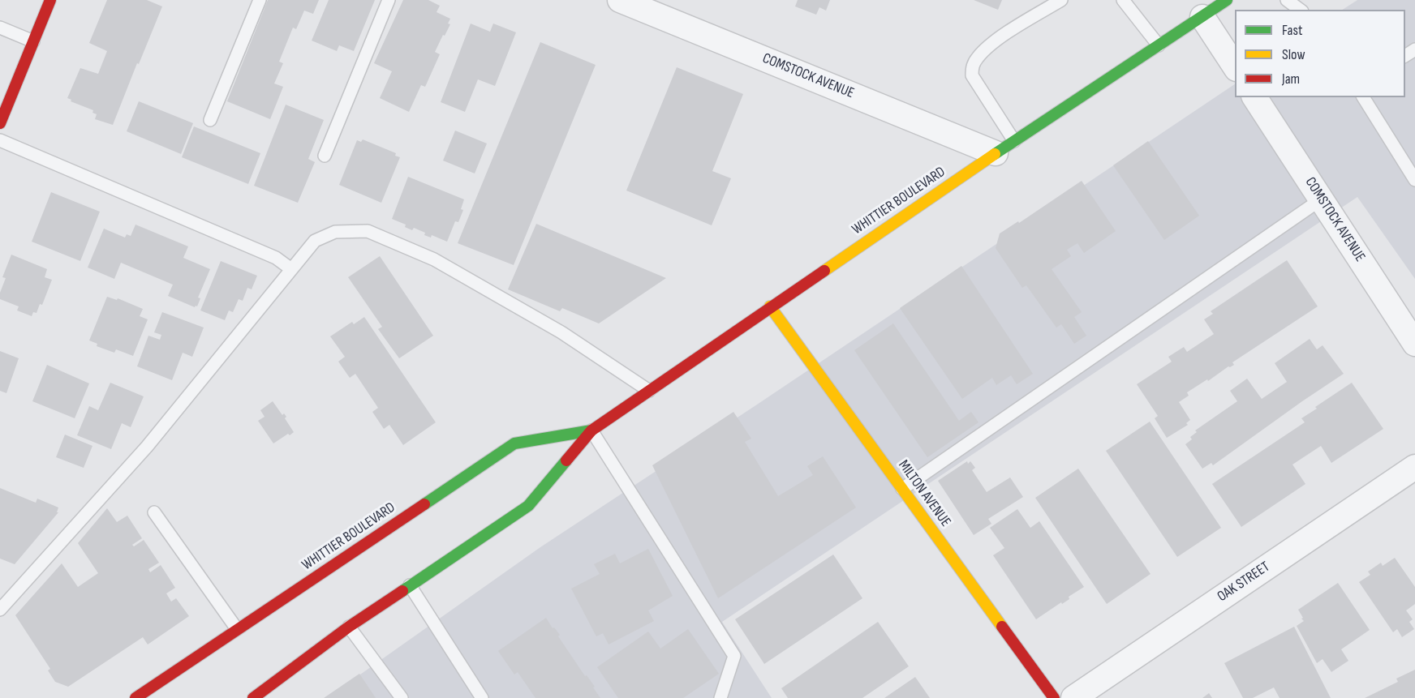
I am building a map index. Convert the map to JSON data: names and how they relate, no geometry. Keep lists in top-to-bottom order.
{
  "streets": {
    "main road": ["WHITTIER BOULEVARD", "MILTON AVENUE"],
    "street": ["COMSTOCK AVENUE", "OAK STREET"]
  },
  "crossings": [
    ["COMSTOCK AVENUE", "WHITTIER BOULEVARD"],
    ["WHITTIER BOULEVARD", "MILTON AVENUE"]
  ],
  "legend": ["Fast", "Slow", "Jam"]
}
